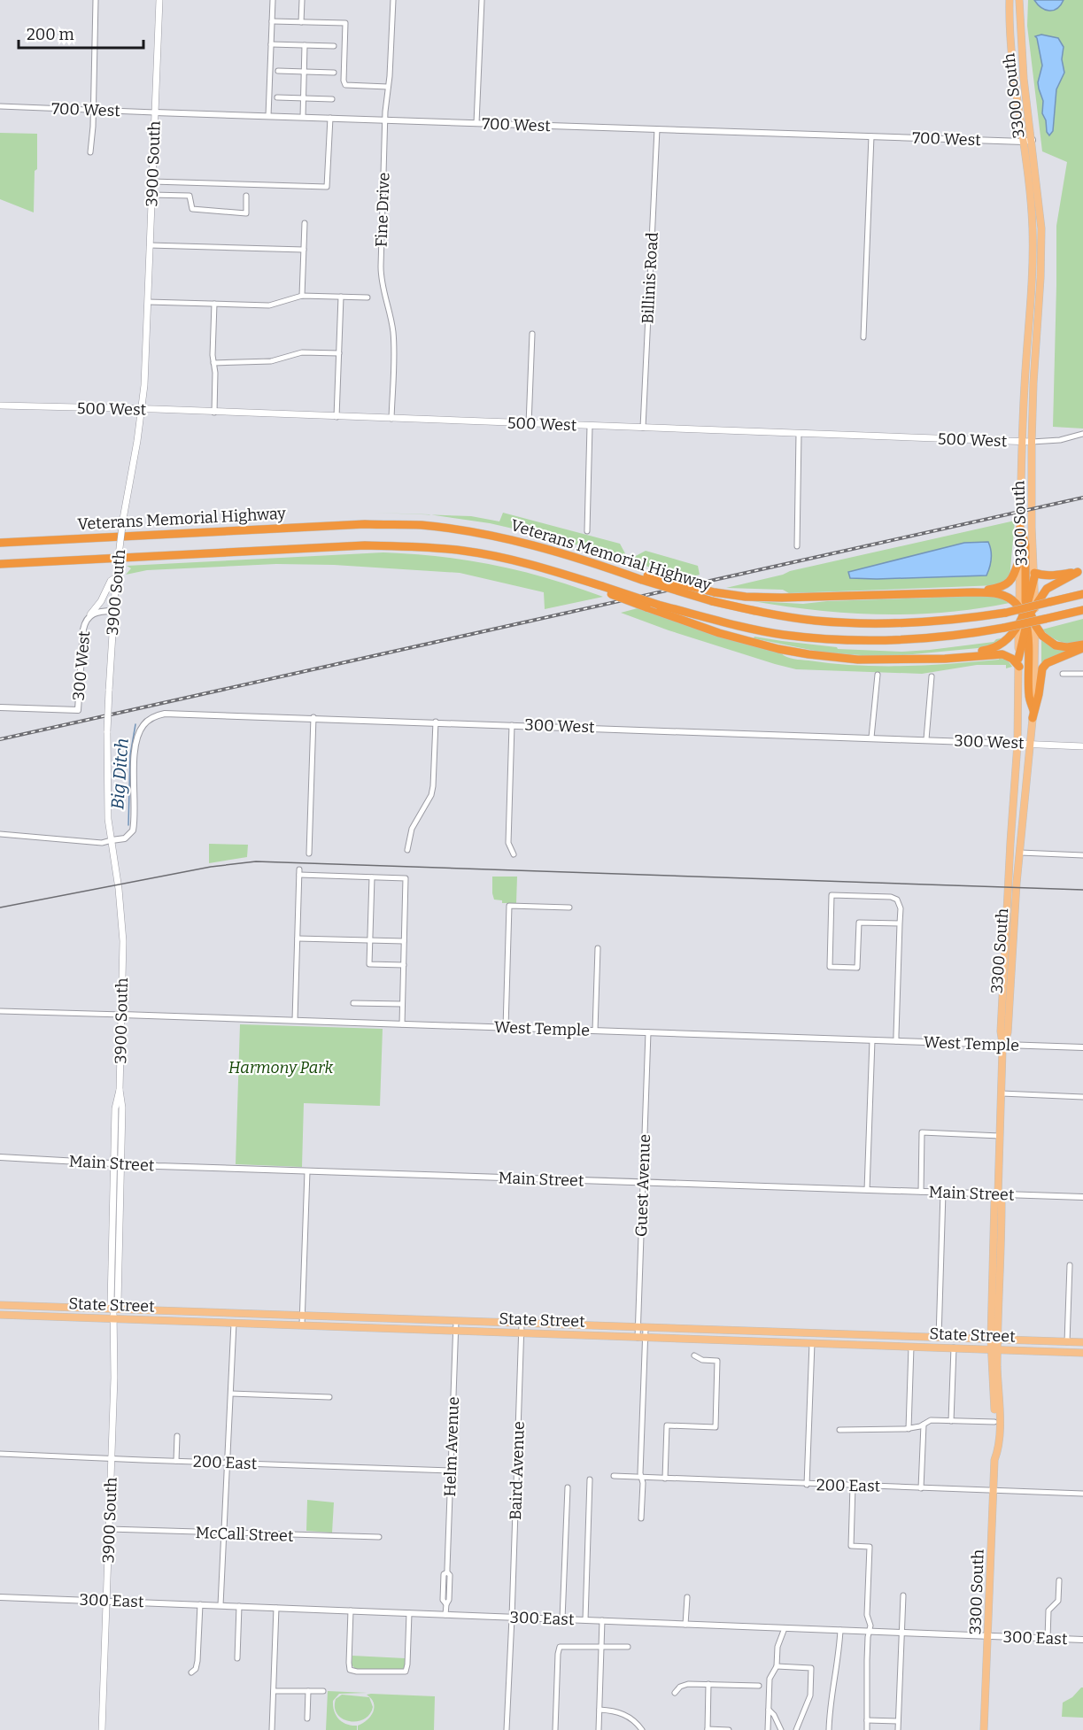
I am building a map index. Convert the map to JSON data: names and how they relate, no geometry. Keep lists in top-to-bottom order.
{
  "streets": {
    "highway": ["Veterans Memorial Highway"],
    "main road": [
      "3300 South",
      "3900 South",
      "500 West",
      "300 West",
      "State Street"
    ],
    "street": [
      "700 West",
      "Fine Drive",
      "Billinis Road",
      "West Temple",
      "Main Street",
      "Guest Avenue",
      "Helm Avenue",
      "200 East",
      "Baird Avenue",
      "McCall Street",
      "300 East"
    ]
  },
  "crossings": [
    ["3300 South", "700 West"],
    ["3300 South", "500 West"],
    ["3300 South", "300 West"],
    ["3300 South", "West Temple"],
    ["3300 South", "Main Street"],
    ["3300 South", "State Street"],
    ["3300 South", "200 East"],
    ["3300 South", "300 East"],
    ["700 West", "3900 South"],
    ["700 West", "Fine Drive"],
    ["700 West", "Billinis Road"],
    ["3900 South", "500 West"],
    ["3900 South", "300 West"],
    ["3900 South", "West Temple"],
    ["3900 South", "Main Street"],
    ["3900 South", "State Street"],
    ["3900 South", "200 East"],
    ["3900 South", "McCall Street"],
    ["3900 South", "300 East"],
    ["Fine Drive", "500 West"],
    ["Billinis Road", "500 West"],
    ["West Temple", "Guest Avenue"],
    ["Main Street", "Guest Avenue"],
    ["Guest Avenue", "State Street"],
    ["Guest Avenue", "200 East"],
    ["State Street", "Helm Avenue"],
    ["State Street", "Baird Avenue"],
    ["Helm Avenue", "200 East"],
    ["Helm Avenue", "300 East"],
    ["Baird Avenue", "300 East"]
  ],
  "water": ["Big Ditch"],
  "parks": ["Harmony Park"],
  "scale_bar": "200 m"
}
